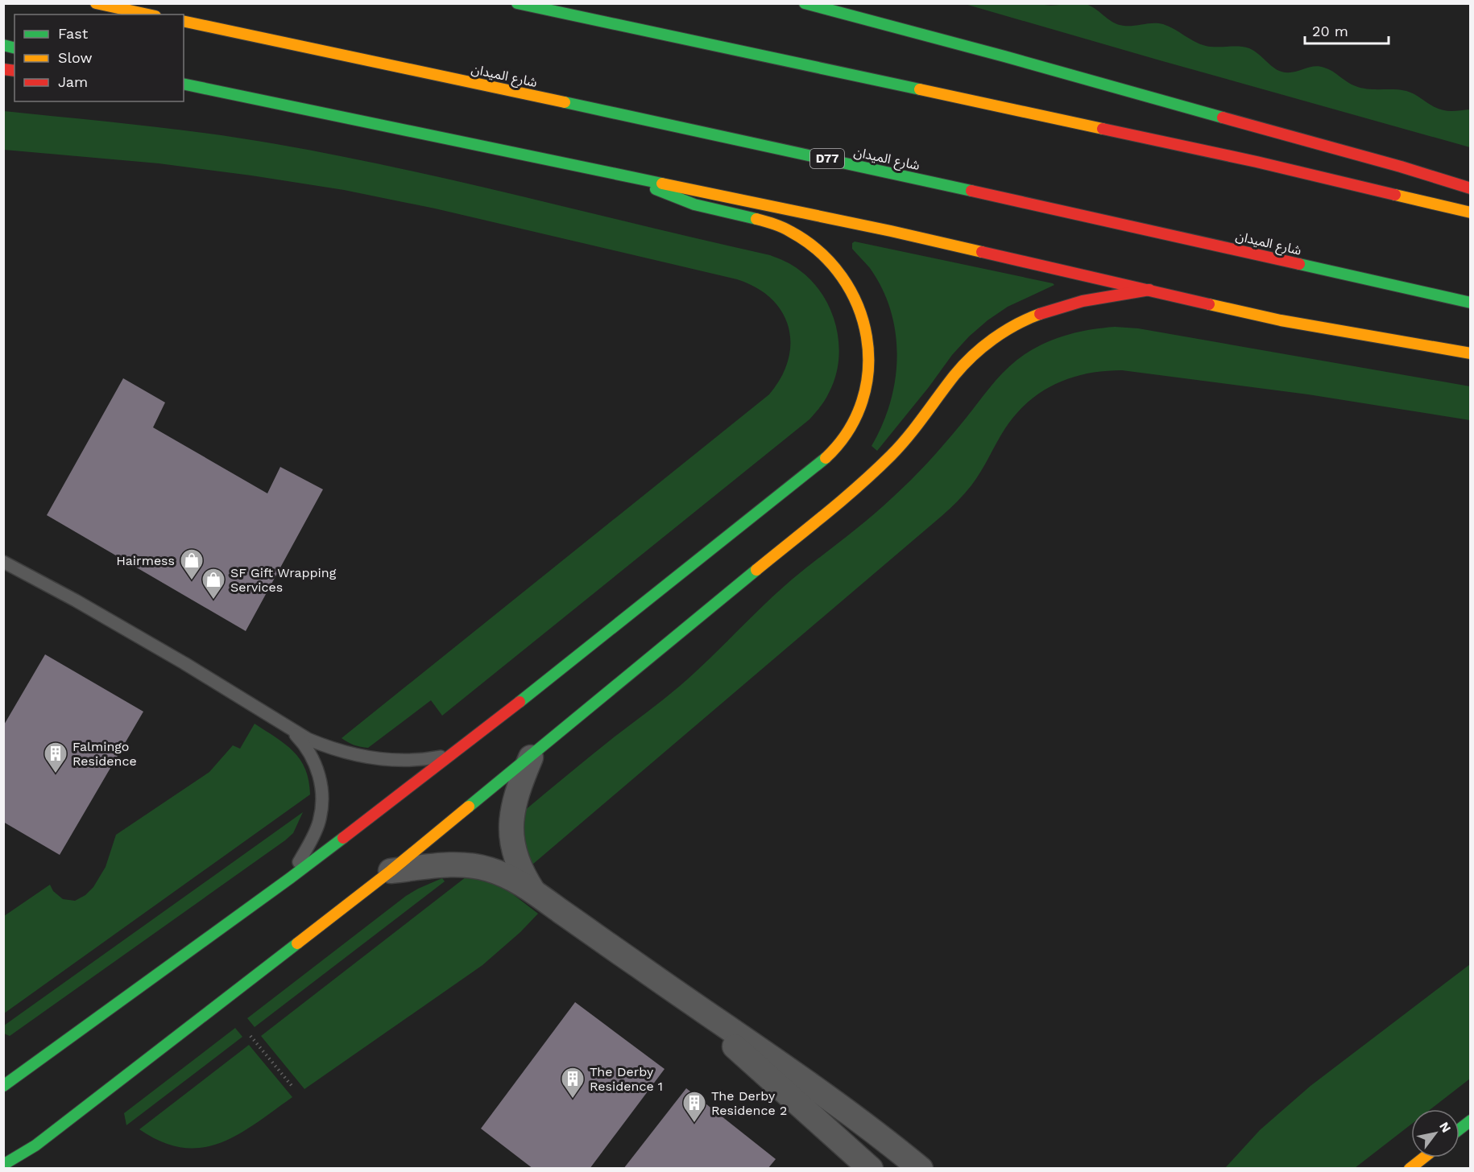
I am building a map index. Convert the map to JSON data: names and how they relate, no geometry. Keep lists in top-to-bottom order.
{
  "streets": {
    "main road": ["شارع الميدان", "D77"]
  },
  "places": {
    "shop": ["Hairmess", "SF Gift Wrapping Services"],
    "building": ["Falmingo Residence", "The Derby Residence 1", "The Derby Residence 2"]
  },
  "legend": ["Fast", "Slow", "Jam"],
  "scale_bar": "20 m",
  "north": "top right"
}
